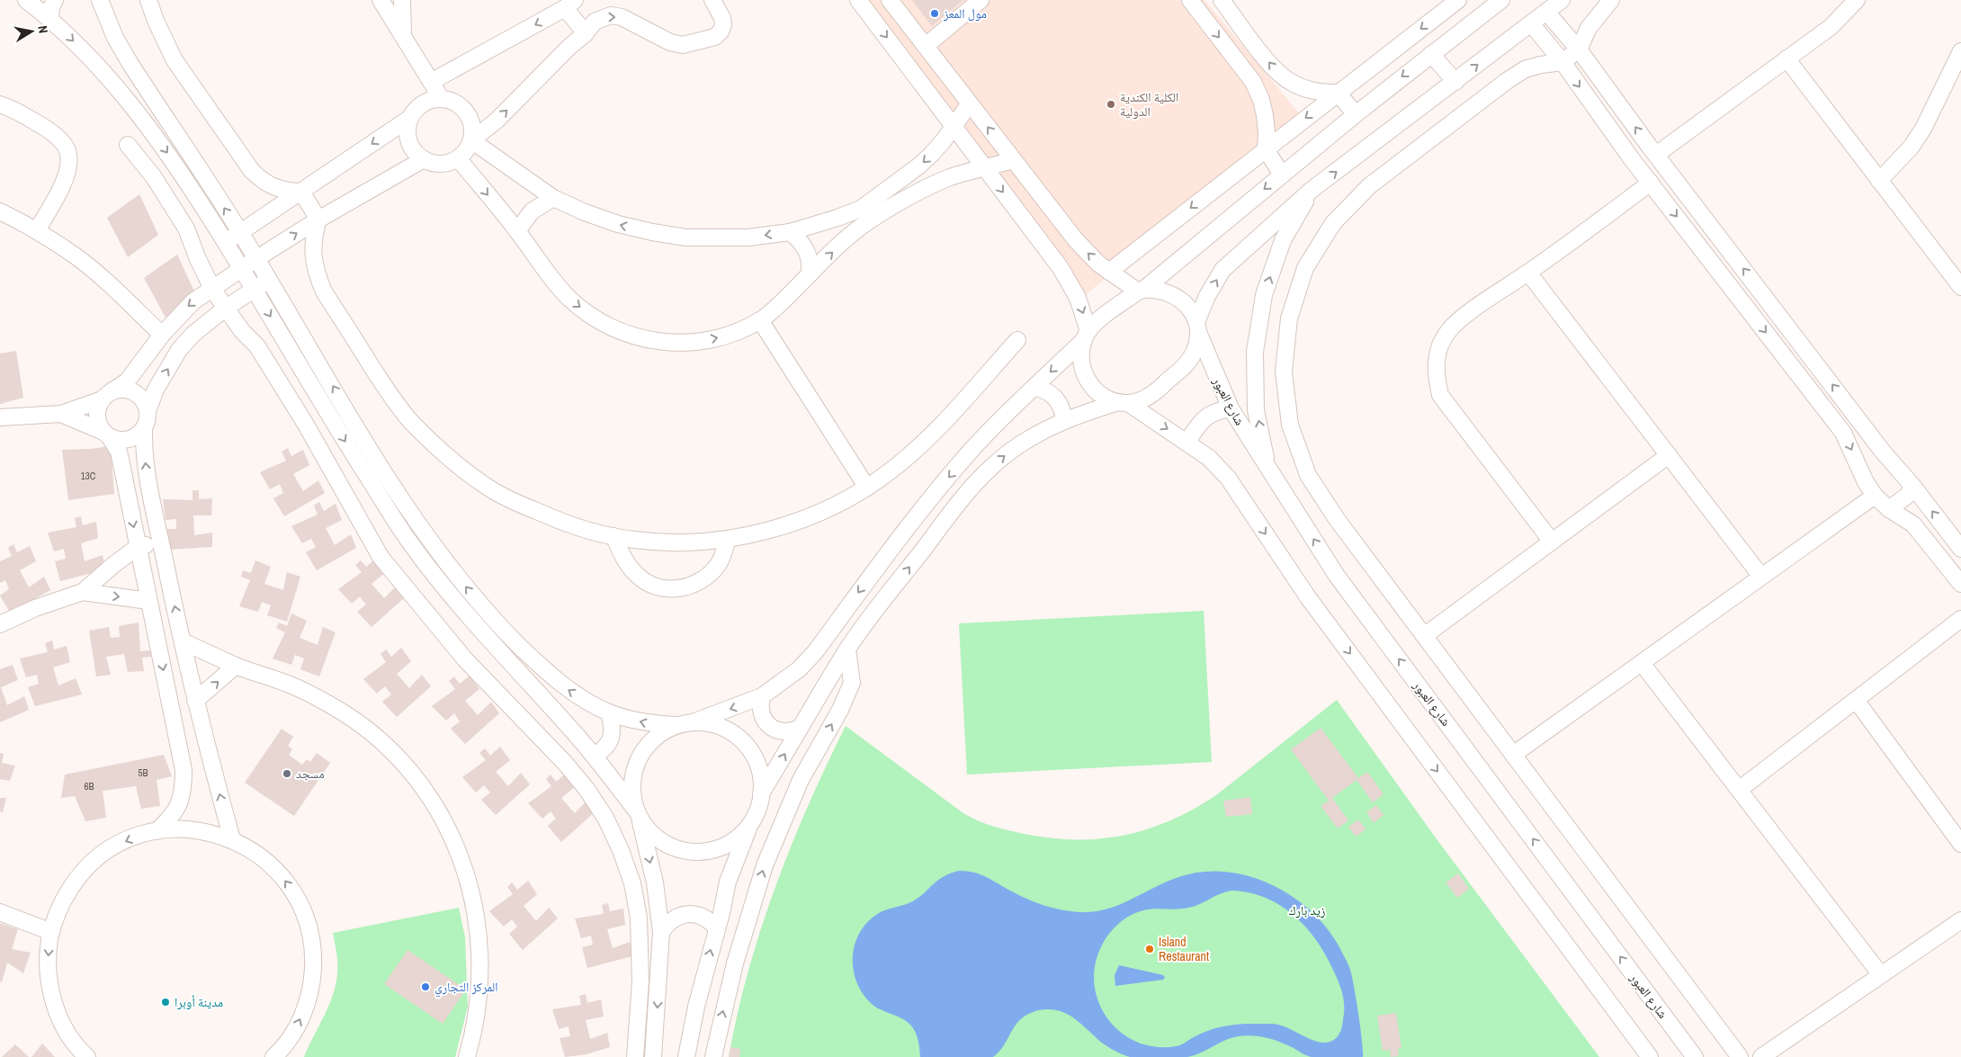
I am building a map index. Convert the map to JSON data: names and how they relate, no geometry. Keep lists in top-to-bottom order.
{
  "streets": {
    "street": ["شارع العبور"]
  },
  "parks": ["زيد بارك"],
  "places": [
    "مول المعز",
    "الكلية الكندية الدولية",
    "مسجد",
    "Island Restaurant",
    "المركز التجاري",
    "مدينة أوبرا"
  ],
  "house_numbers": ["13C", "5B", "6B"],
  "north": "right"
}
